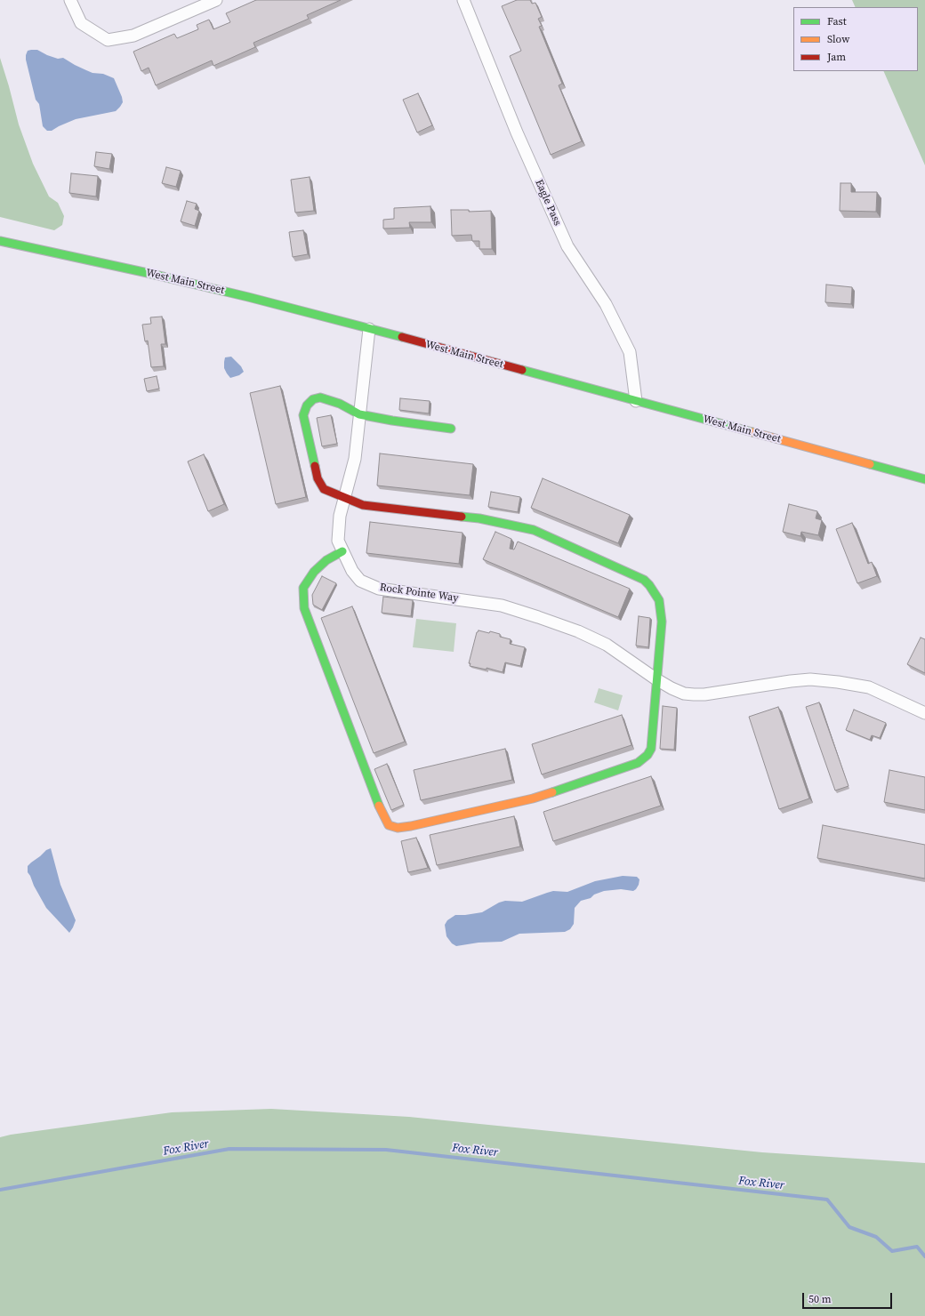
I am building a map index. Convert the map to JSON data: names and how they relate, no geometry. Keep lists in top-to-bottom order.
{
  "streets": {
    "street": ["Eagle Pass", "West Main Street", "Rock Pointe Way"]
  },
  "crossings": [
    ["Eagle Pass", "West Main Street"],
    ["West Main Street", "Rock Pointe Way"]
  ],
  "water": ["Fox River"],
  "legend": ["Fast", "Slow", "Jam"],
  "scale_bar": "50 m"
}
